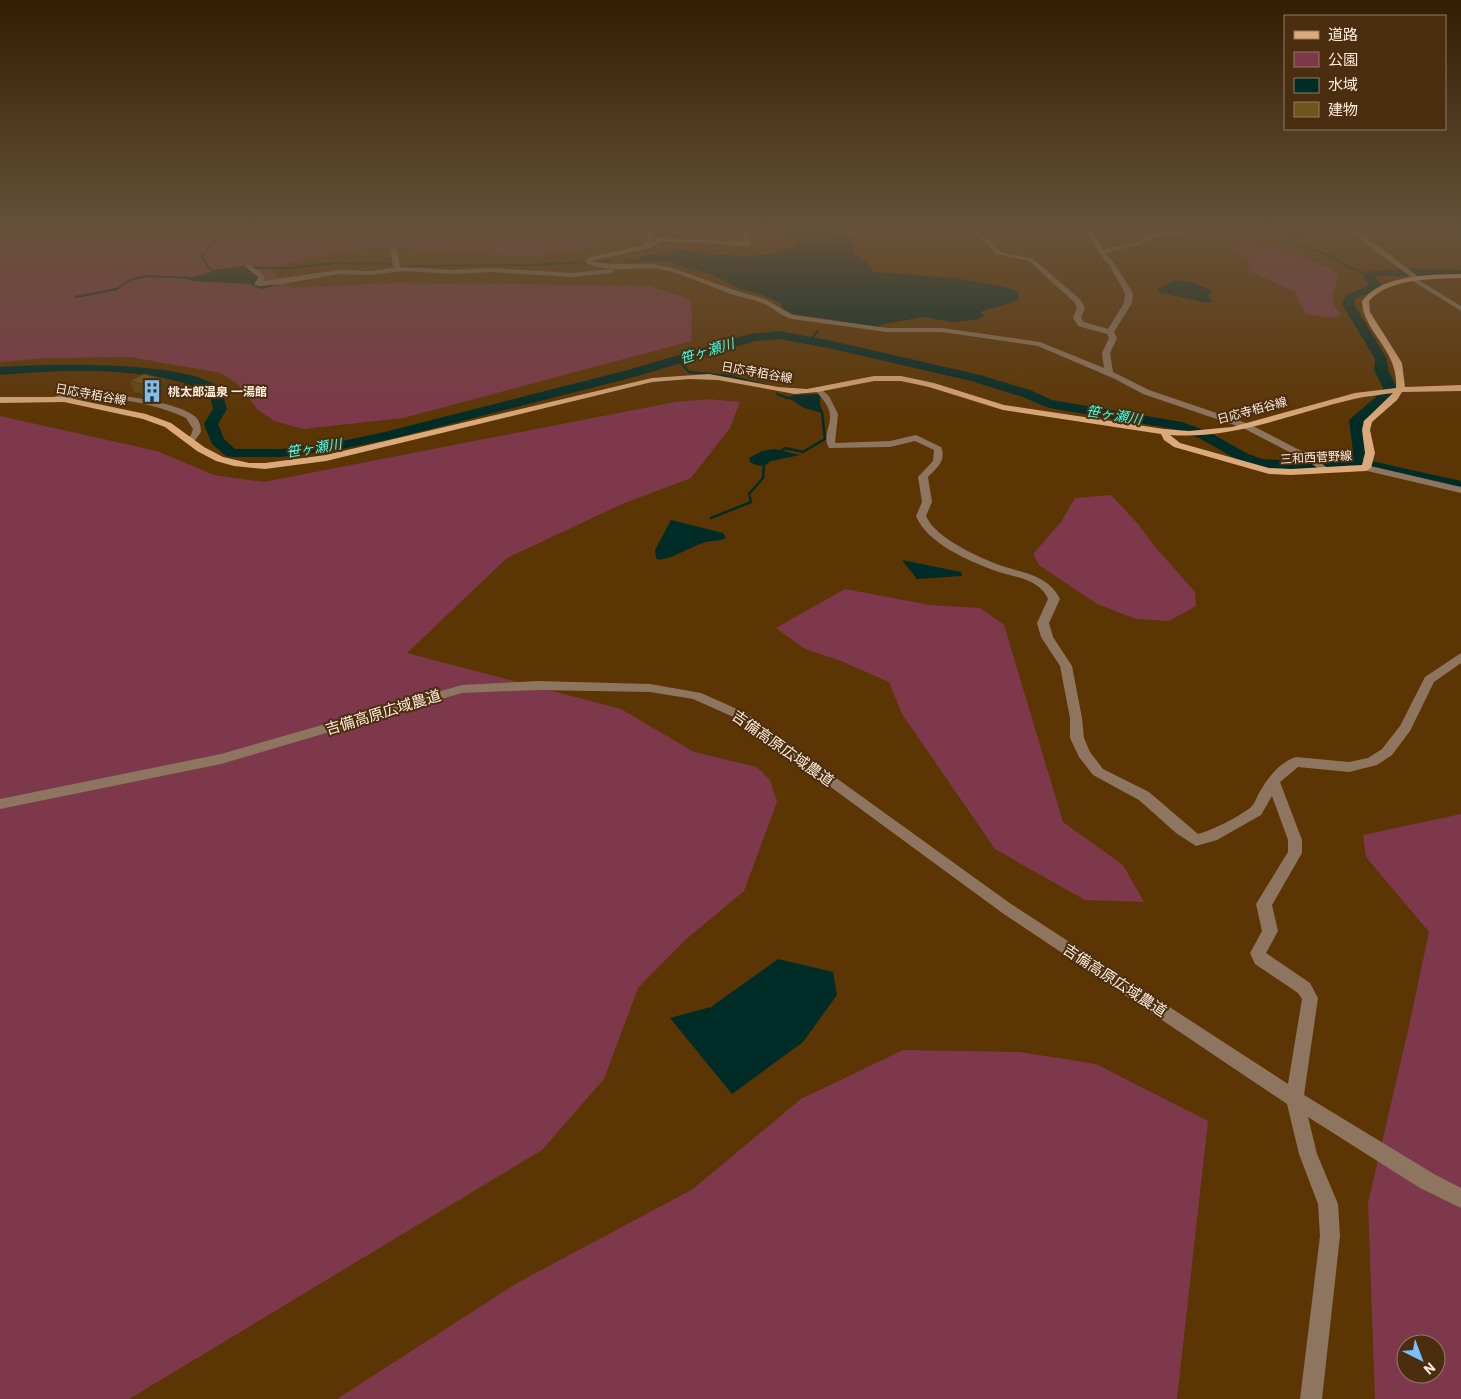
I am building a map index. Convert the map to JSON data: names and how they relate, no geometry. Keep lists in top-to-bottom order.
{
  "streets": {
    "main road": ["日応寺栢谷線", "三和西菅野線"],
    "street": ["吉備高原広域農道"]
  },
  "crossings": [
    ["日応寺栢谷線", "三和西菅野線"]
  ],
  "water": ["笹ヶ瀬川"],
  "places": {
    "building": ["桃太郎温泉 一湯館"]
  },
  "legend": [
    "道路",
    "公園",
    "水域",
    "建物"
  ],
  "north": "bottom right"
}
